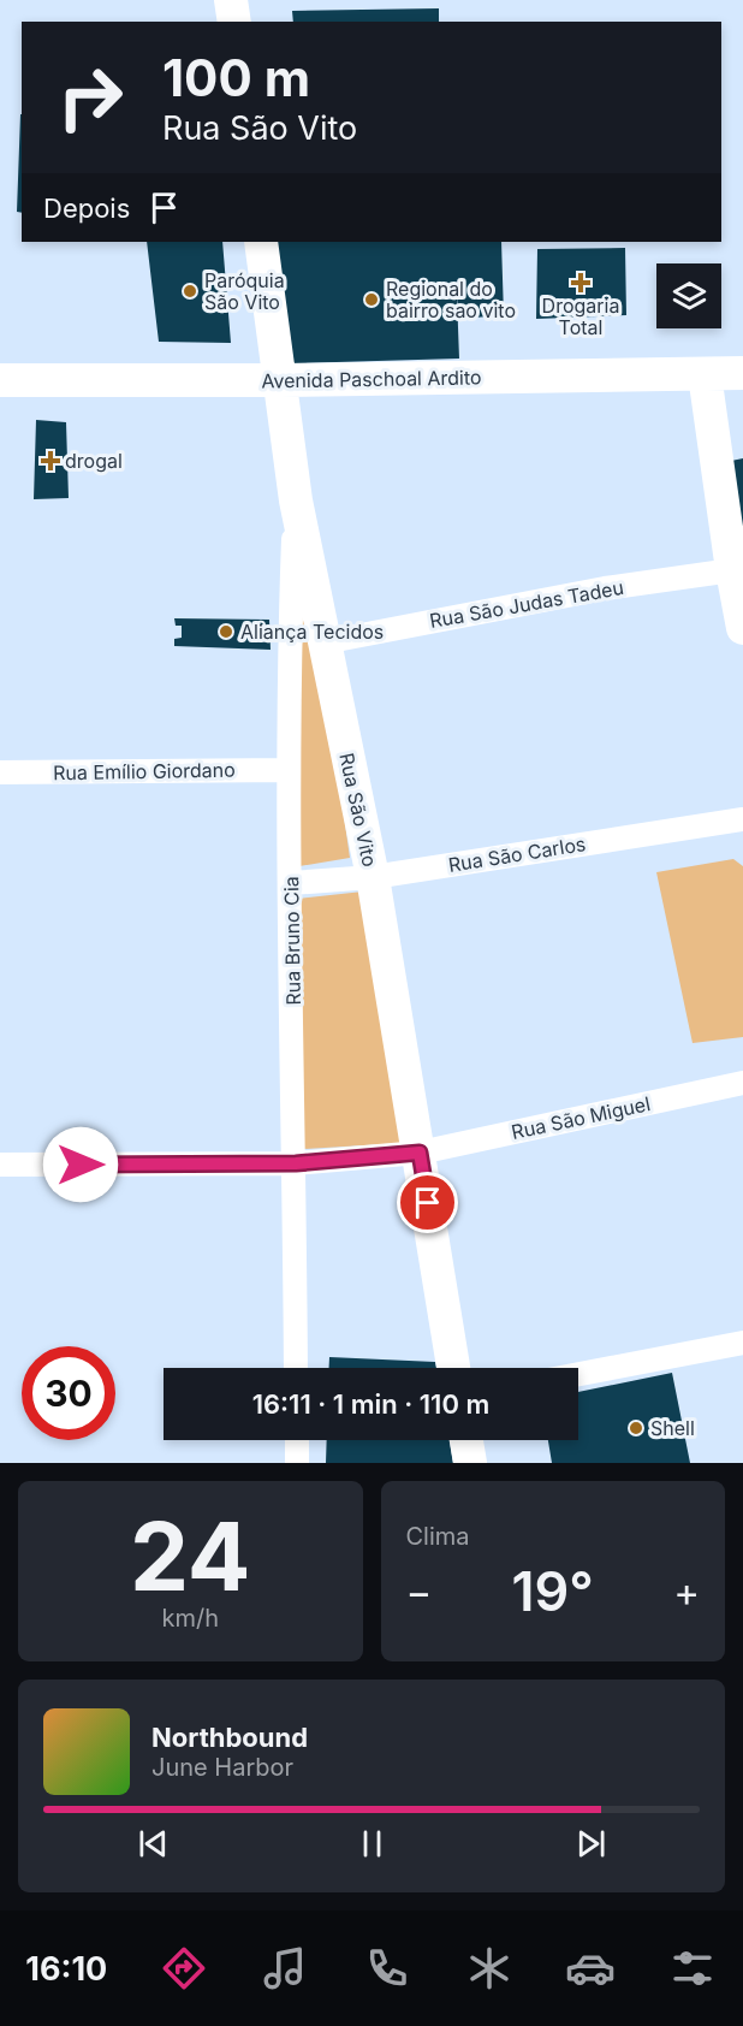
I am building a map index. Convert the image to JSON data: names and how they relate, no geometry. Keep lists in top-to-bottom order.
{
  "streets": {
    "street": [
      "Avenida Paschoal Ardito",
      "Rua São Judas Tadeu",
      "Rua Emílio Giordano",
      "Rua São Vito",
      "Rua São Carlos",
      "Rua Bruno Cia",
      "Rua São Miguel"
    ]
  },
  "crossings": [
    ["Avenida Paschoal Ardito", "Rua São Vito"],
    ["Rua São Judas Tadeu", "Rua São Vito"],
    ["Rua Emílio Giordano", "Rua Bruno Cia"],
    ["Rua São Vito", "Rua São Carlos"],
    ["Rua São Vito", "Rua Bruno Cia"],
    ["Rua São Vito", "Rua São Miguel"],
    ["Rua São Carlos", "Rua Bruno Cia"],
    ["Rua Bruno Cia", "Rua São Miguel"]
  ],
  "places": {
    "health": ["Drogaria Total", "drogal"],
    "other": [
      "Paróquia São Vito",
      "Regional do bairro sao vito",
      "Aliança Tecidos",
      "Shell"
    ]
  },
  "page": {
    "turn": ["100 m", "Rua São Vito"],
    "then": "Depois",
    "limit": "30",
    "trip": "16:11 · 1 min · 110 m",
    "tile": [
      ["24", "km/h"],
      "Clima"
    ],
    "heat": ["−", "19°", "+"],
    "song": ["Northbound", "June Harbor"],
    "tabs": "16:10"
  }
}
